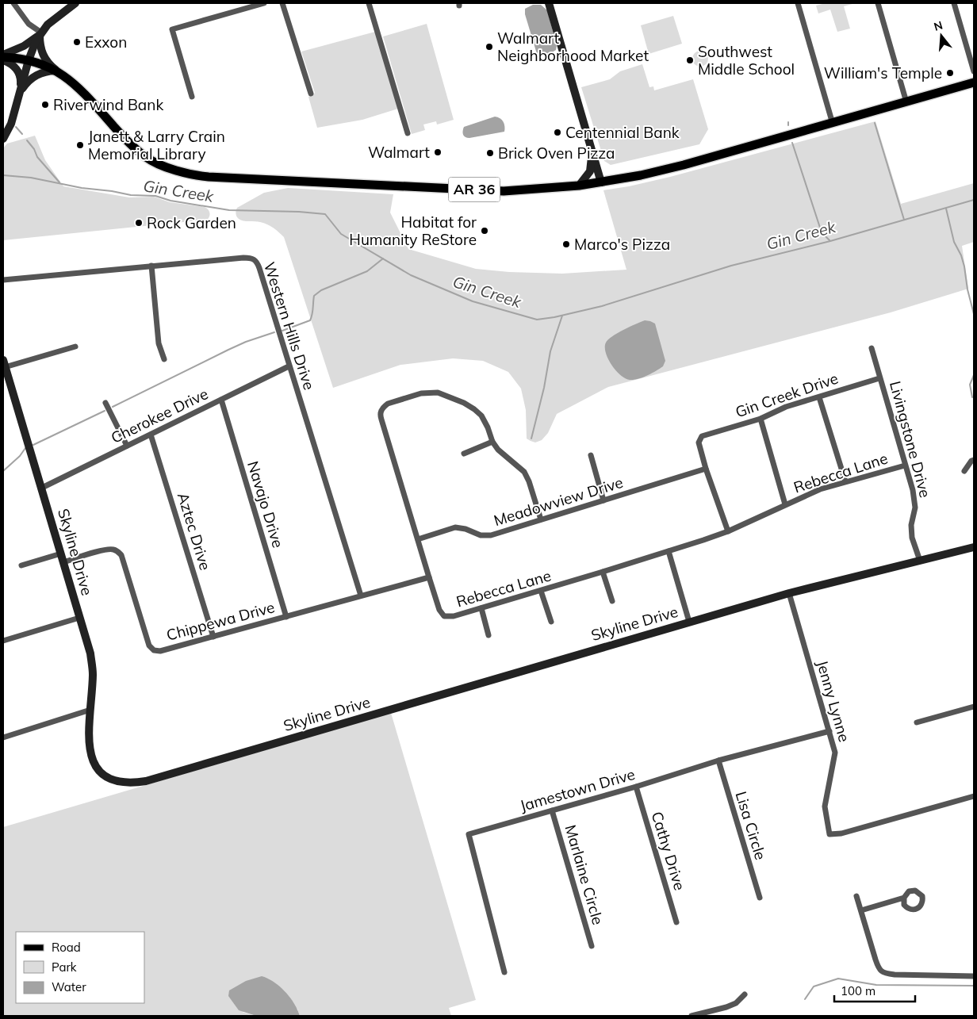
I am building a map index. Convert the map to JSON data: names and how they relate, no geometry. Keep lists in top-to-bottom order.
{
  "streets": {
    "main road": ["AR 36"],
    "street": [
      "Western Hills Drive",
      "Gin Creek Drive",
      "Cherokee Drive",
      "Livingstone Drive",
      "Rebecca Lane",
      "Meadowview Drive",
      "Navajo Drive",
      "Aztec Drive",
      "Skyline Drive",
      "Chippewa Drive",
      "Jenny Lynne",
      "Jamestown Drive",
      "Lisa Circle",
      "Cathy Drive",
      "Marlaine Circle"
    ]
  },
  "crossings": [
    ["Western Hills Drive", "Cherokee Drive"],
    ["Western Hills Drive", "Chippewa Drive"],
    ["Gin Creek Drive", "Livingstone Drive"],
    ["Gin Creek Drive", "Meadowview Drive"],
    ["Cherokee Drive", "Navajo Drive"],
    ["Cherokee Drive", "Aztec Drive"],
    ["Cherokee Drive", "Skyline Drive"],
    ["Livingstone Drive", "Rebecca Lane"],
    ["Livingstone Drive", "Skyline Drive"],
    ["Rebecca Lane", "Meadowview Drive"],
    ["Rebecca Lane", "Chippewa Drive"],
    ["Navajo Drive", "Chippewa Drive"],
    ["Aztec Drive", "Chippewa Drive"],
    ["Skyline Drive", "Chippewa Drive"],
    ["Skyline Drive", "Jenny Lynne"],
    ["Jenny Lynne", "Jamestown Drive"],
    ["Jamestown Drive", "Lisa Circle"],
    ["Jamestown Drive", "Cathy Drive"],
    ["Jamestown Drive", "Marlaine Circle"]
  ],
  "water": ["Gin Creek"],
  "places": [
    "Exxon",
    "Walmart Neighborhood Market",
    "Southwest Middle School",
    "William's Temple",
    "Riverwind Bank",
    "Centennial Bank",
    "Janett & Larry Crain Memorial Library",
    "Walmart",
    "Brick Oven Pizza",
    "Rock Garden",
    "Habitat for Humanity ReStore",
    "Marco's Pizza"
  ],
  "legend": ["Road", "Park", "Water"],
  "scale_bar": "100 m",
  "north": "top"
}
